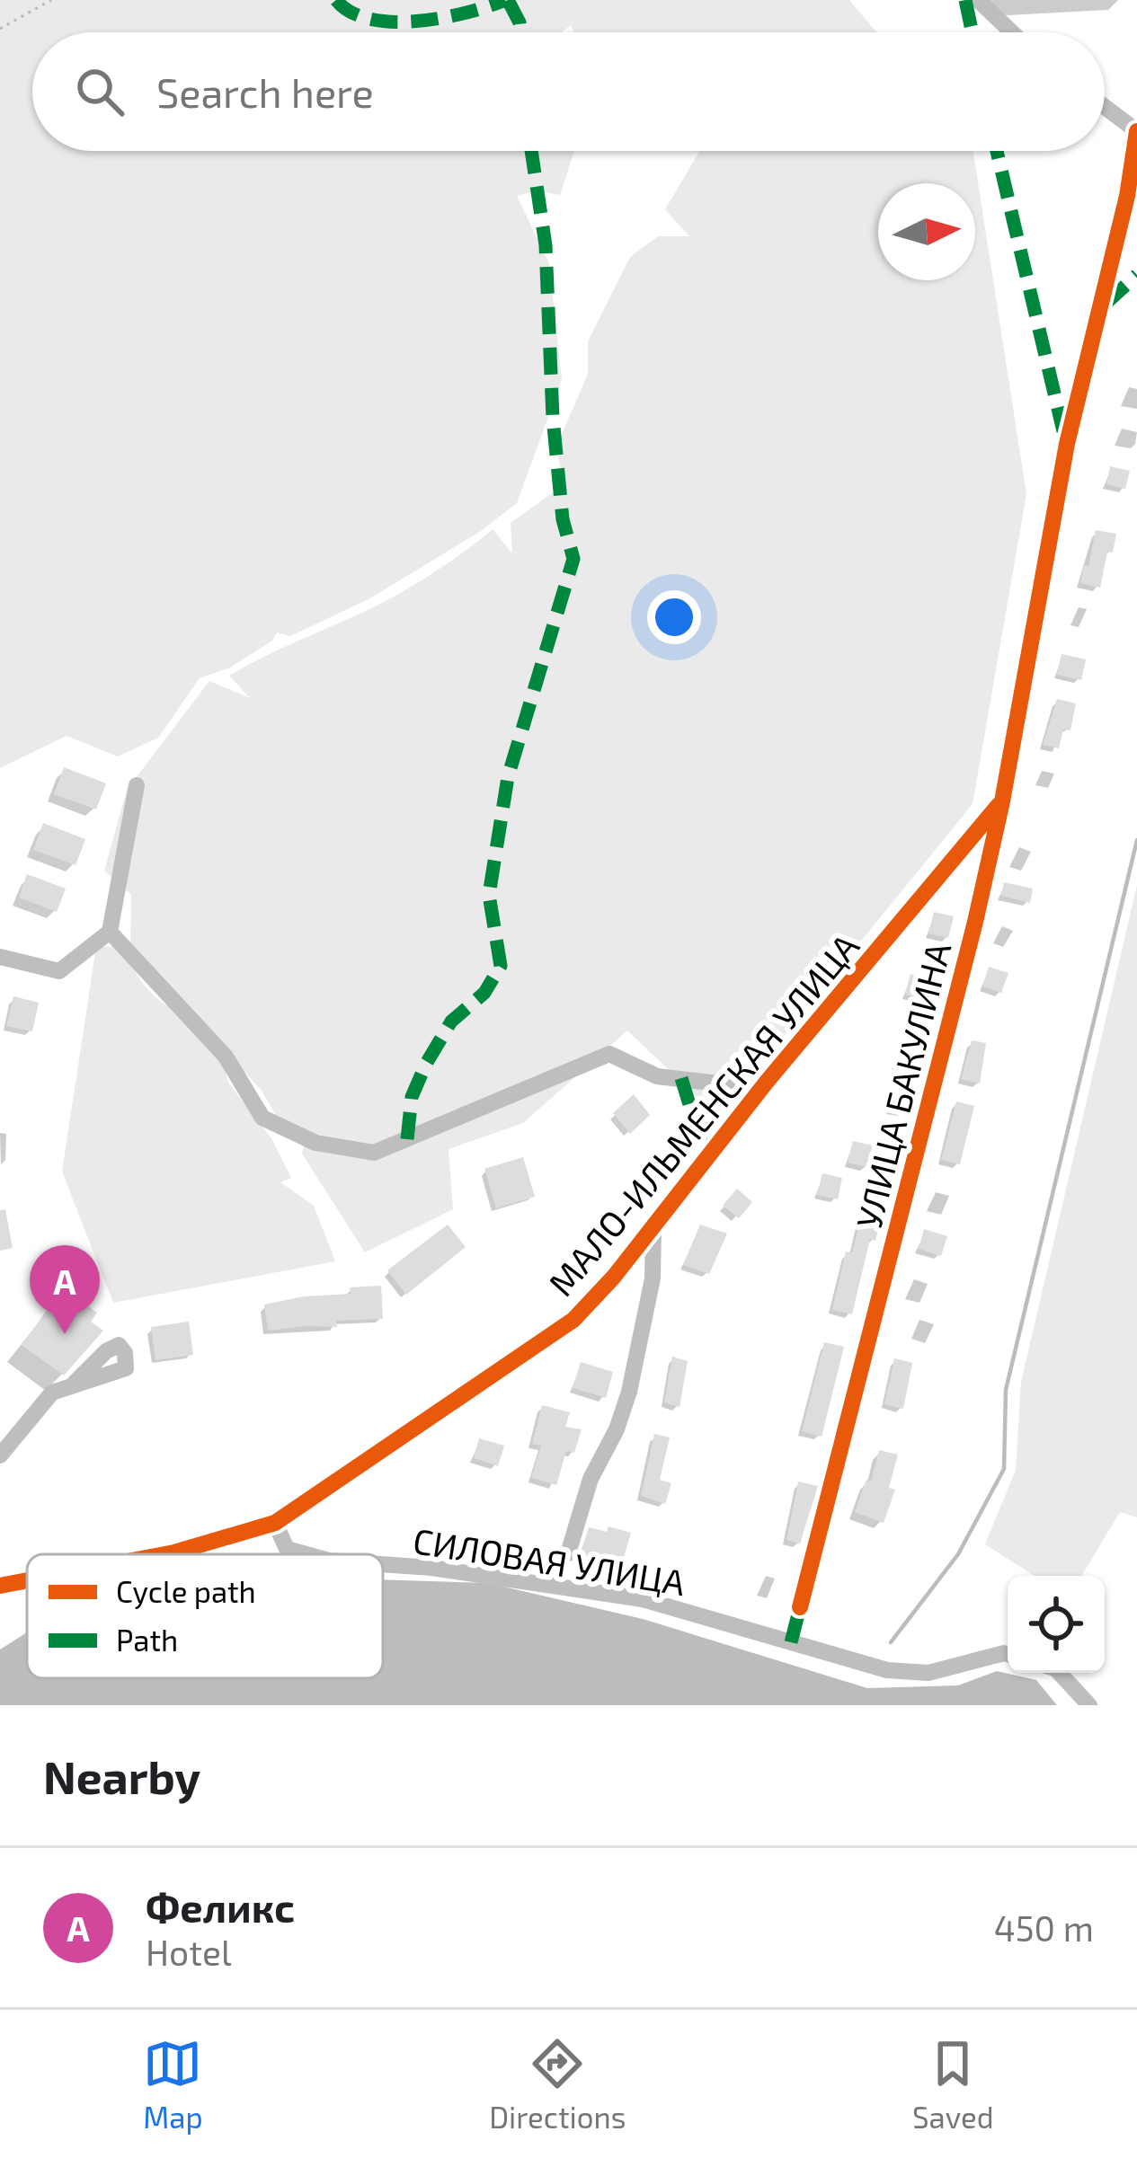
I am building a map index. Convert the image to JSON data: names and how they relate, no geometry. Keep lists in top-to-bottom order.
{
  "streets": {
    "street": ["УЛИЦА БАКУЛИНА", "МАЛО-ИЛЬМЕНСКАЯ УЛИЦА", "СИЛОВАЯ УЛИЦА"]
  },
  "crossings": [
    ["УЛИЦА БАКУЛИНА", "МАЛО-ИЛЬМЕНСКАЯ УЛИЦА"],
    ["МАЛО-ИЛЬМЕНСКАЯ УЛИЦА", "СИЛОВАЯ УЛИЦА"]
  ],
  "legend": ["Cycle path", "Path"],
  "north": "right",
  "page": {
    "search": "Search here",
    "pins": "A",
    "heading": "Nearby",
    "list": [
      {
        "mark": "A",
        "name": "Феликс",
        "note": "Hotel",
        "value": "450 m"
      }
    ],
    "nav": ["Map", "Directions", "Saved"]
  }
}
